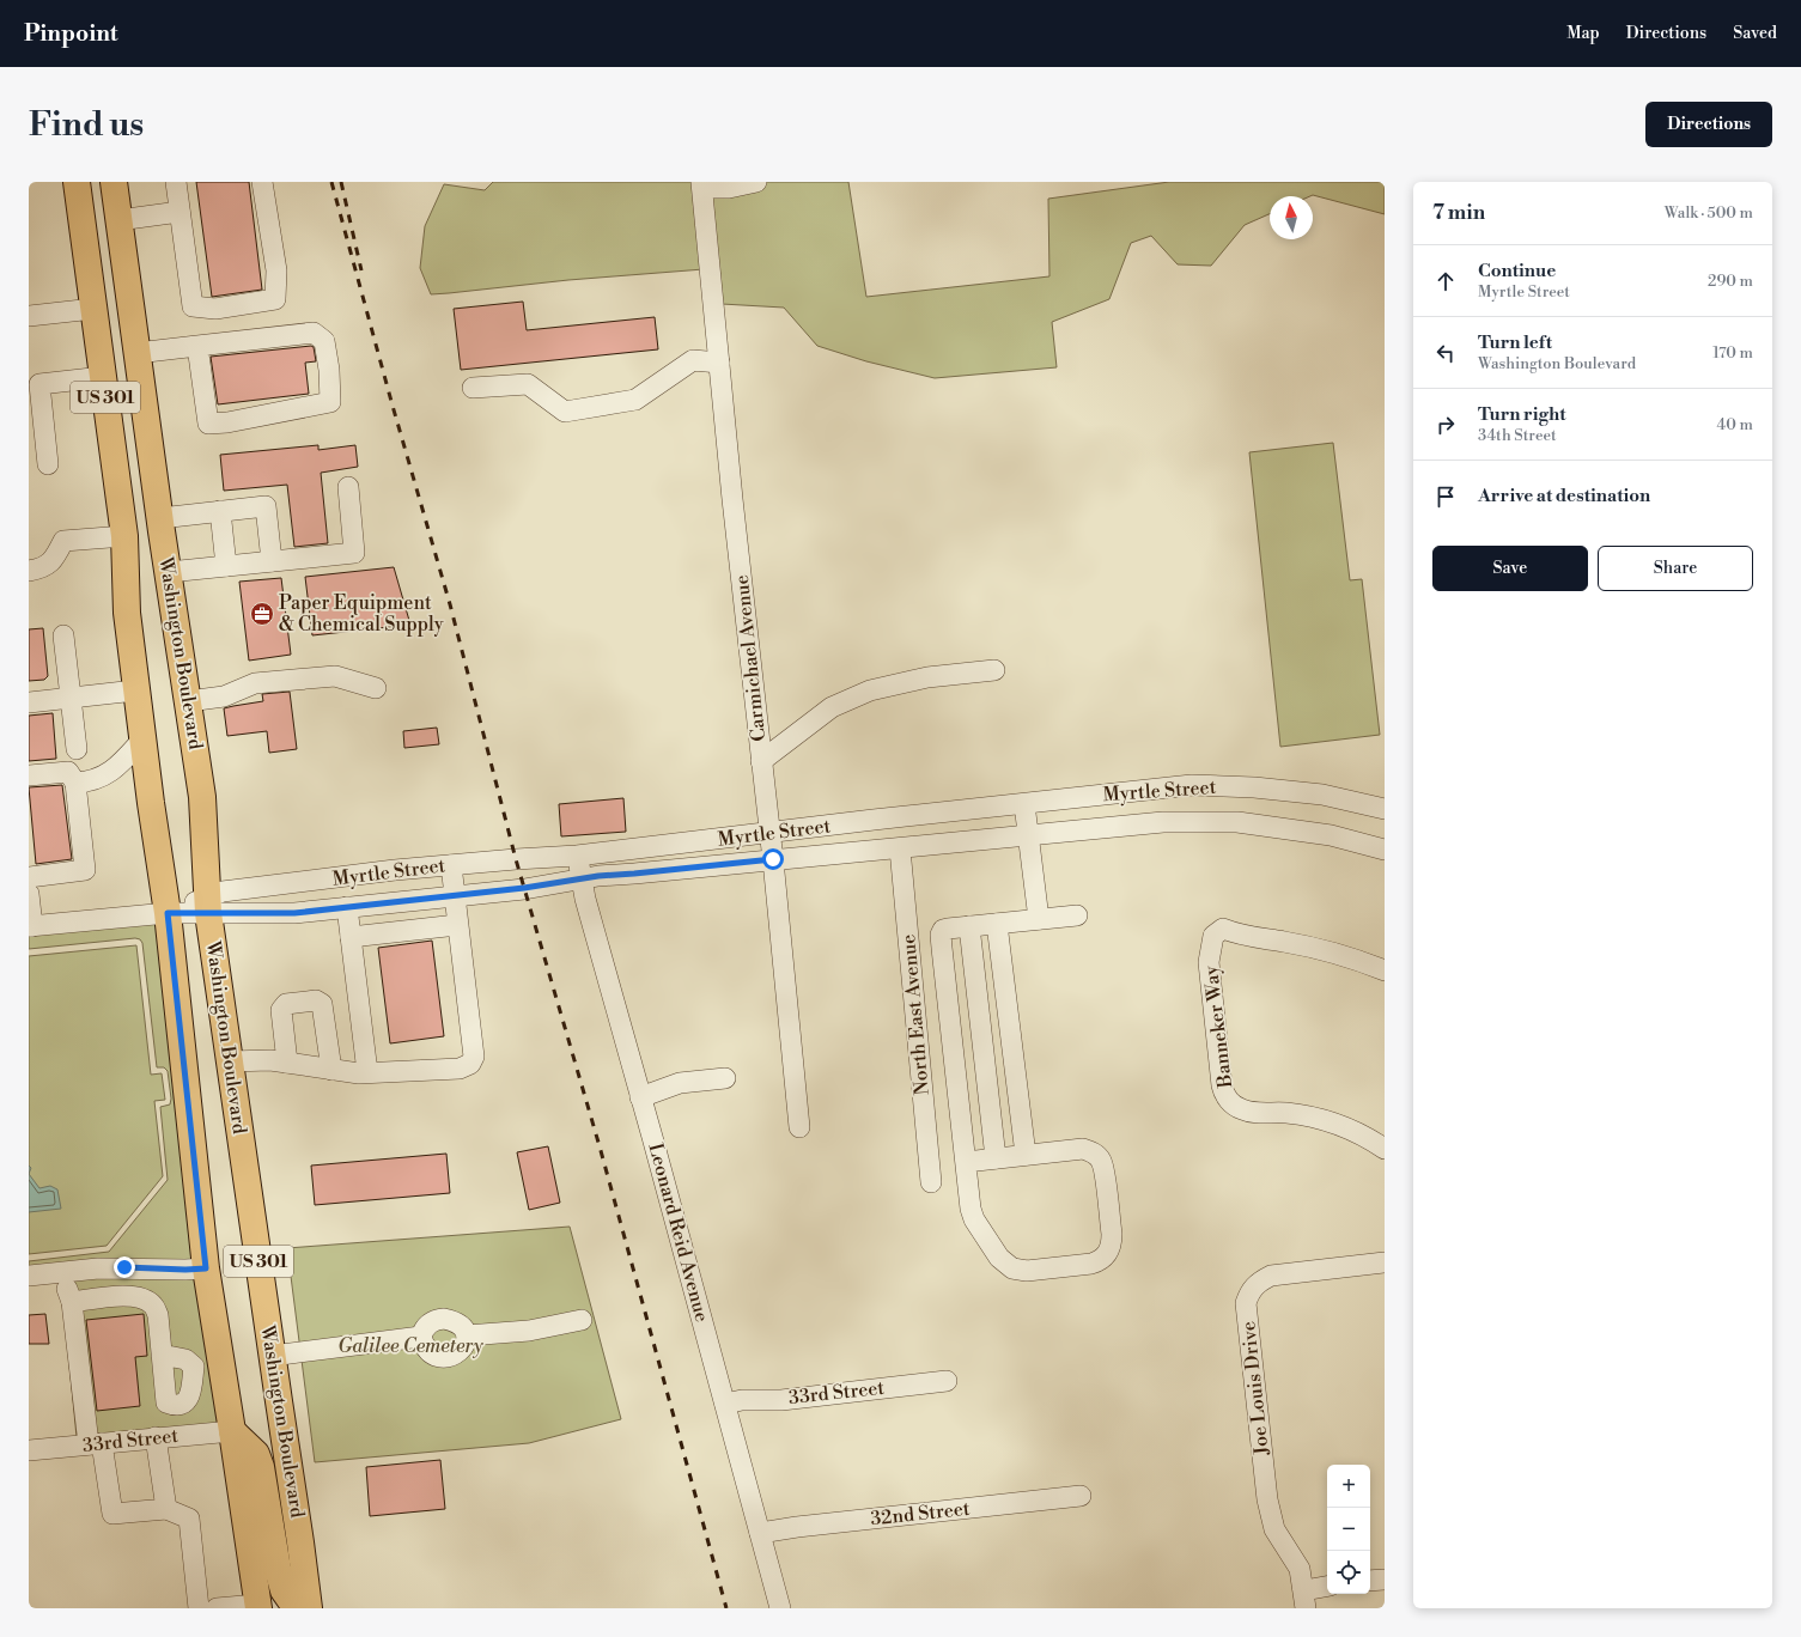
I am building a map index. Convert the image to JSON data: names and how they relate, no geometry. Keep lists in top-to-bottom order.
{
  "streets": {
    "main road": ["US 301", "Washington Boulevard"],
    "street": [
      "Carmichael Avenue",
      "Myrtle Street",
      "North East Avenue",
      "Banneker Way",
      "Leonard Reid Avenue",
      "Joe Louis Drive",
      "33rd Street",
      "32nd Street"
    ]
  },
  "crossings": [
    ["US 301", "Myrtle Street"],
    ["US 301", "33rd Street"],
    ["Washington Boulevard", "Myrtle Street"],
    ["Carmichael Avenue", "Myrtle Street"],
    ["Myrtle Street", "North East Avenue"],
    ["Myrtle Street", "Leonard Reid Avenue"],
    ["Leonard Reid Avenue", "33rd Street"],
    ["Leonard Reid Avenue", "32nd Street"]
  ],
  "parks": ["Galilee Cemetery"],
  "places": {
    "office": ["Paper Equipment & Chemical Supply"]
  },
  "north": "top",
  "page": {
    "header": "Pinpoint",
    "nav": ["Map", "Directions", "Saved"],
    "buttons": [
      "Directions",
      ["Save", "Share"]
    ],
    "title": "Find us",
    "heading": ["7 min", "Walk · 500 m"],
    "list": [
      ["Continue", "Myrtle Street", "290 m"],
      ["Turn left", "Washington Boulevard", "170 m"],
      ["Turn right", "34th Street", "40 m"],
      "Arrive at destination"
    ],
    "map_buttons": ["+", "−"]
  }
}
